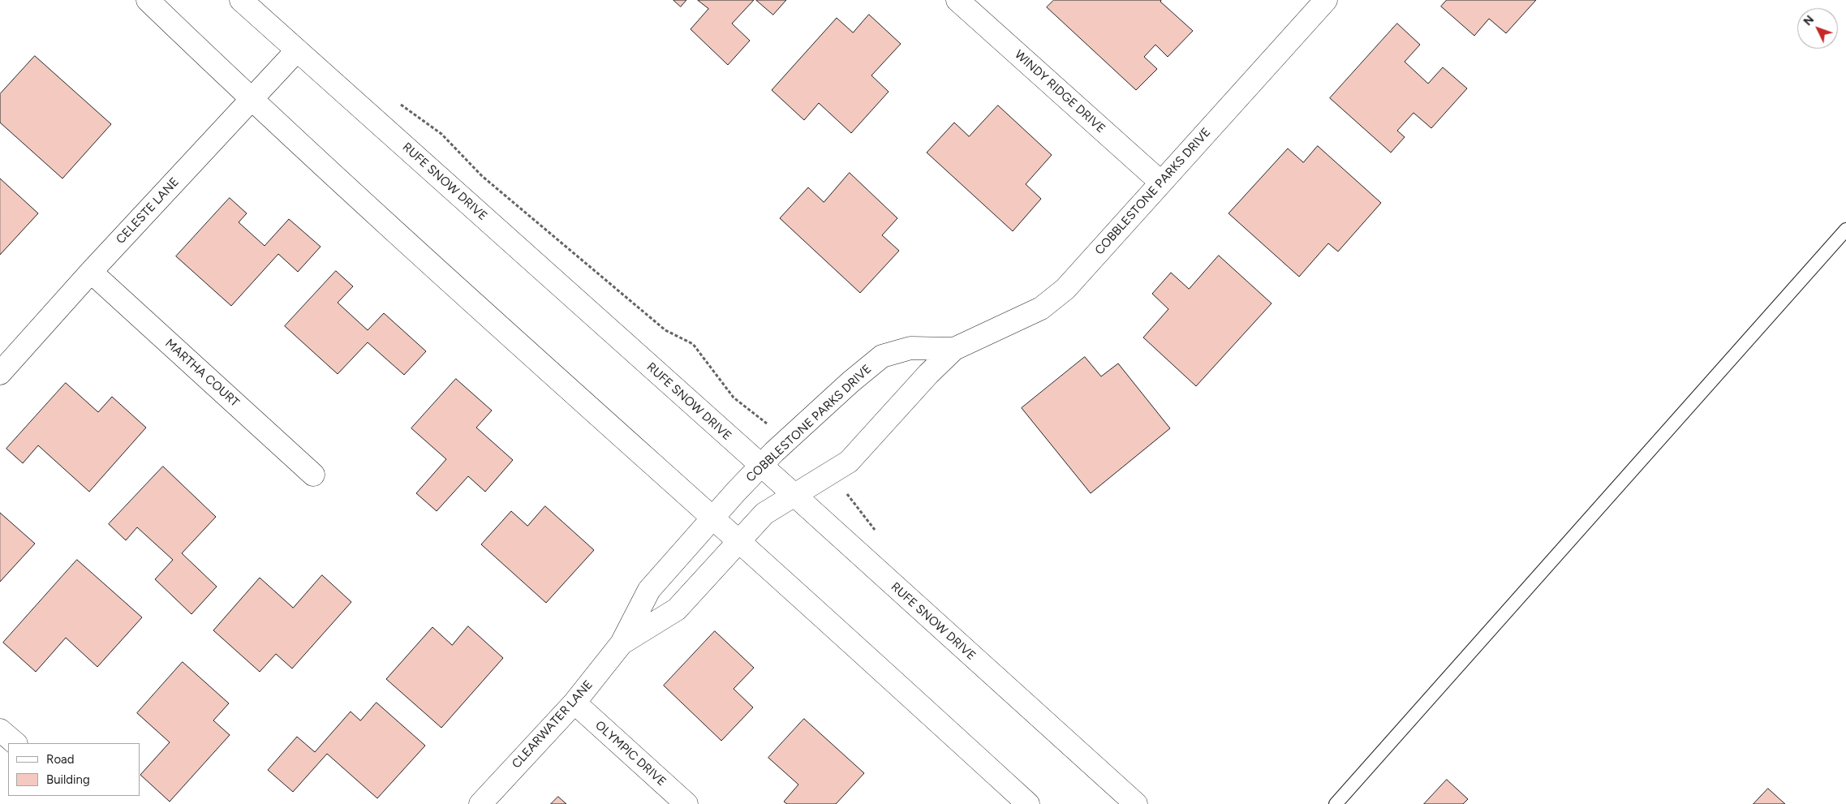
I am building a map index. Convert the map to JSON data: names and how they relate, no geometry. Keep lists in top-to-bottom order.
{
  "streets": {
    "street": [
      "WINDY RIDGE DRIVE",
      "RUFE SNOW DRIVE",
      "COBBLESTONE PARKS DRIVE",
      "CELESTE LANE",
      "MARTHA COURT",
      "CLEARWATER LANE",
      "OLYMPIC DRIVE"
    ]
  },
  "crossings": [
    ["WINDY RIDGE DRIVE", "COBBLESTONE PARKS DRIVE"],
    ["RUFE SNOW DRIVE", "COBBLESTONE PARKS DRIVE"],
    ["RUFE SNOW DRIVE", "CELESTE LANE"],
    ["COBBLESTONE PARKS DRIVE", "CLEARWATER LANE"],
    ["CELESTE LANE", "MARTHA COURT"],
    ["CLEARWATER LANE", "OLYMPIC DRIVE"]
  ],
  "legend": ["Road", "Building"],
  "north": "top left"
}
